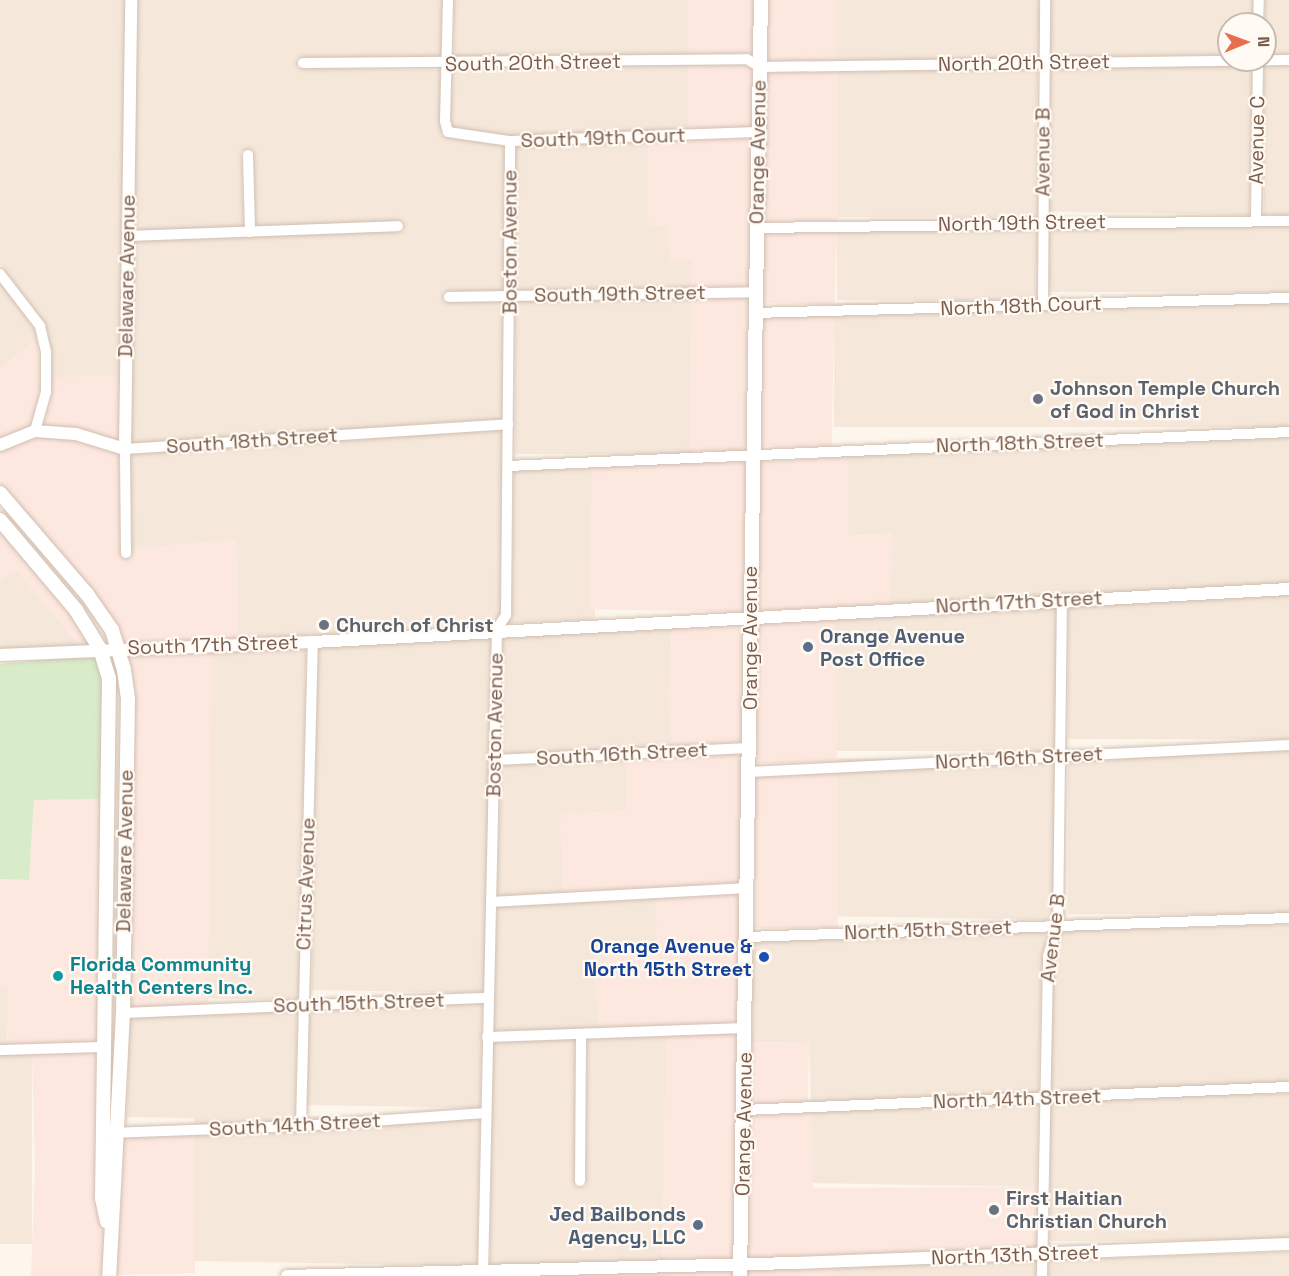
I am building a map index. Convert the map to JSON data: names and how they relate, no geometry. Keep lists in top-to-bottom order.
{
  "streets": {
    "main road": ["Orange Avenue", "Delaware Avenue"],
    "street": [
      "South 20th Street",
      "North 20th Street",
      "South 19th Court",
      "Avenue C",
      "Avenue B",
      "North 19th Street",
      "Boston Avenue",
      "South 19th Street",
      "North 18th Court",
      "South 18th Street",
      "North 18th Street",
      "North 17th Street",
      "South 17th Street",
      "South 16th Street",
      "North 16th Street",
      "Citrus Avenue",
      "North 15th Street",
      "South 15th Street",
      "North 14th Street",
      "South 14th Street",
      "North 13th Street"
    ]
  },
  "crossings": [
    ["South 20th Street", "North 20th Street"],
    ["South 20th Street", "South 19th Court"],
    ["South 20th Street", "Orange Avenue"],
    ["North 20th Street", "Orange Avenue"],
    ["North 20th Street", "Avenue B"],
    ["South 19th Court", "Orange Avenue"],
    ["South 19th Court", "Boston Avenue"],
    ["Avenue C", "North 19th Street"],
    ["Orange Avenue", "North 19th Street"],
    ["Orange Avenue", "South 19th Street"],
    ["Orange Avenue", "North 18th Court"],
    ["Orange Avenue", "North 18th Street"],
    ["Orange Avenue", "North 17th Street"],
    ["Orange Avenue", "South 17th Street"],
    ["Orange Avenue", "South 16th Street"],
    ["Orange Avenue", "North 16th Street"],
    ["Orange Avenue", "North 15th Street"],
    ["Orange Avenue", "North 14th Street"],
    ["Orange Avenue", "North 13th Street"],
    ["Avenue B", "North 19th Street"],
    ["Avenue B", "North 18th Court"],
    ["Avenue B", "North 17th Street"],
    ["Avenue B", "North 16th Street"],
    ["Avenue B", "North 15th Street"],
    ["Avenue B", "North 14th Street"],
    ["Avenue B", "North 13th Street"],
    ["Boston Avenue", "South 19th Street"],
    ["Boston Avenue", "South 18th Street"],
    ["Boston Avenue", "South 17th Street"],
    ["Boston Avenue", "South 16th Street"],
    ["Boston Avenue", "South 15th Street"],
    ["Boston Avenue", "South 14th Street"],
    ["Boston Avenue", "North 13th Street"],
    ["Delaware Avenue", "South 18th Street"],
    ["Delaware Avenue", "South 17th Street"],
    ["Delaware Avenue", "South 15th Street"],
    ["Delaware Avenue", "South 14th Street"],
    ["North 17th Street", "South 17th Street"],
    ["South 17th Street", "Citrus Avenue"],
    ["Citrus Avenue", "South 15th Street"],
    ["Citrus Avenue", "South 14th Street"]
  ],
  "places": [
    "Johnson Temple Church of God in Christ",
    "Church of Christ",
    "Orange Avenue Post Office",
    "Orange Avenue & North 15th Street",
    "Florida Community Health Centers Inc.",
    "First Haitian Christian Church",
    "Jed Bailbonds Agency, LLC"
  ],
  "north": "right"
}
